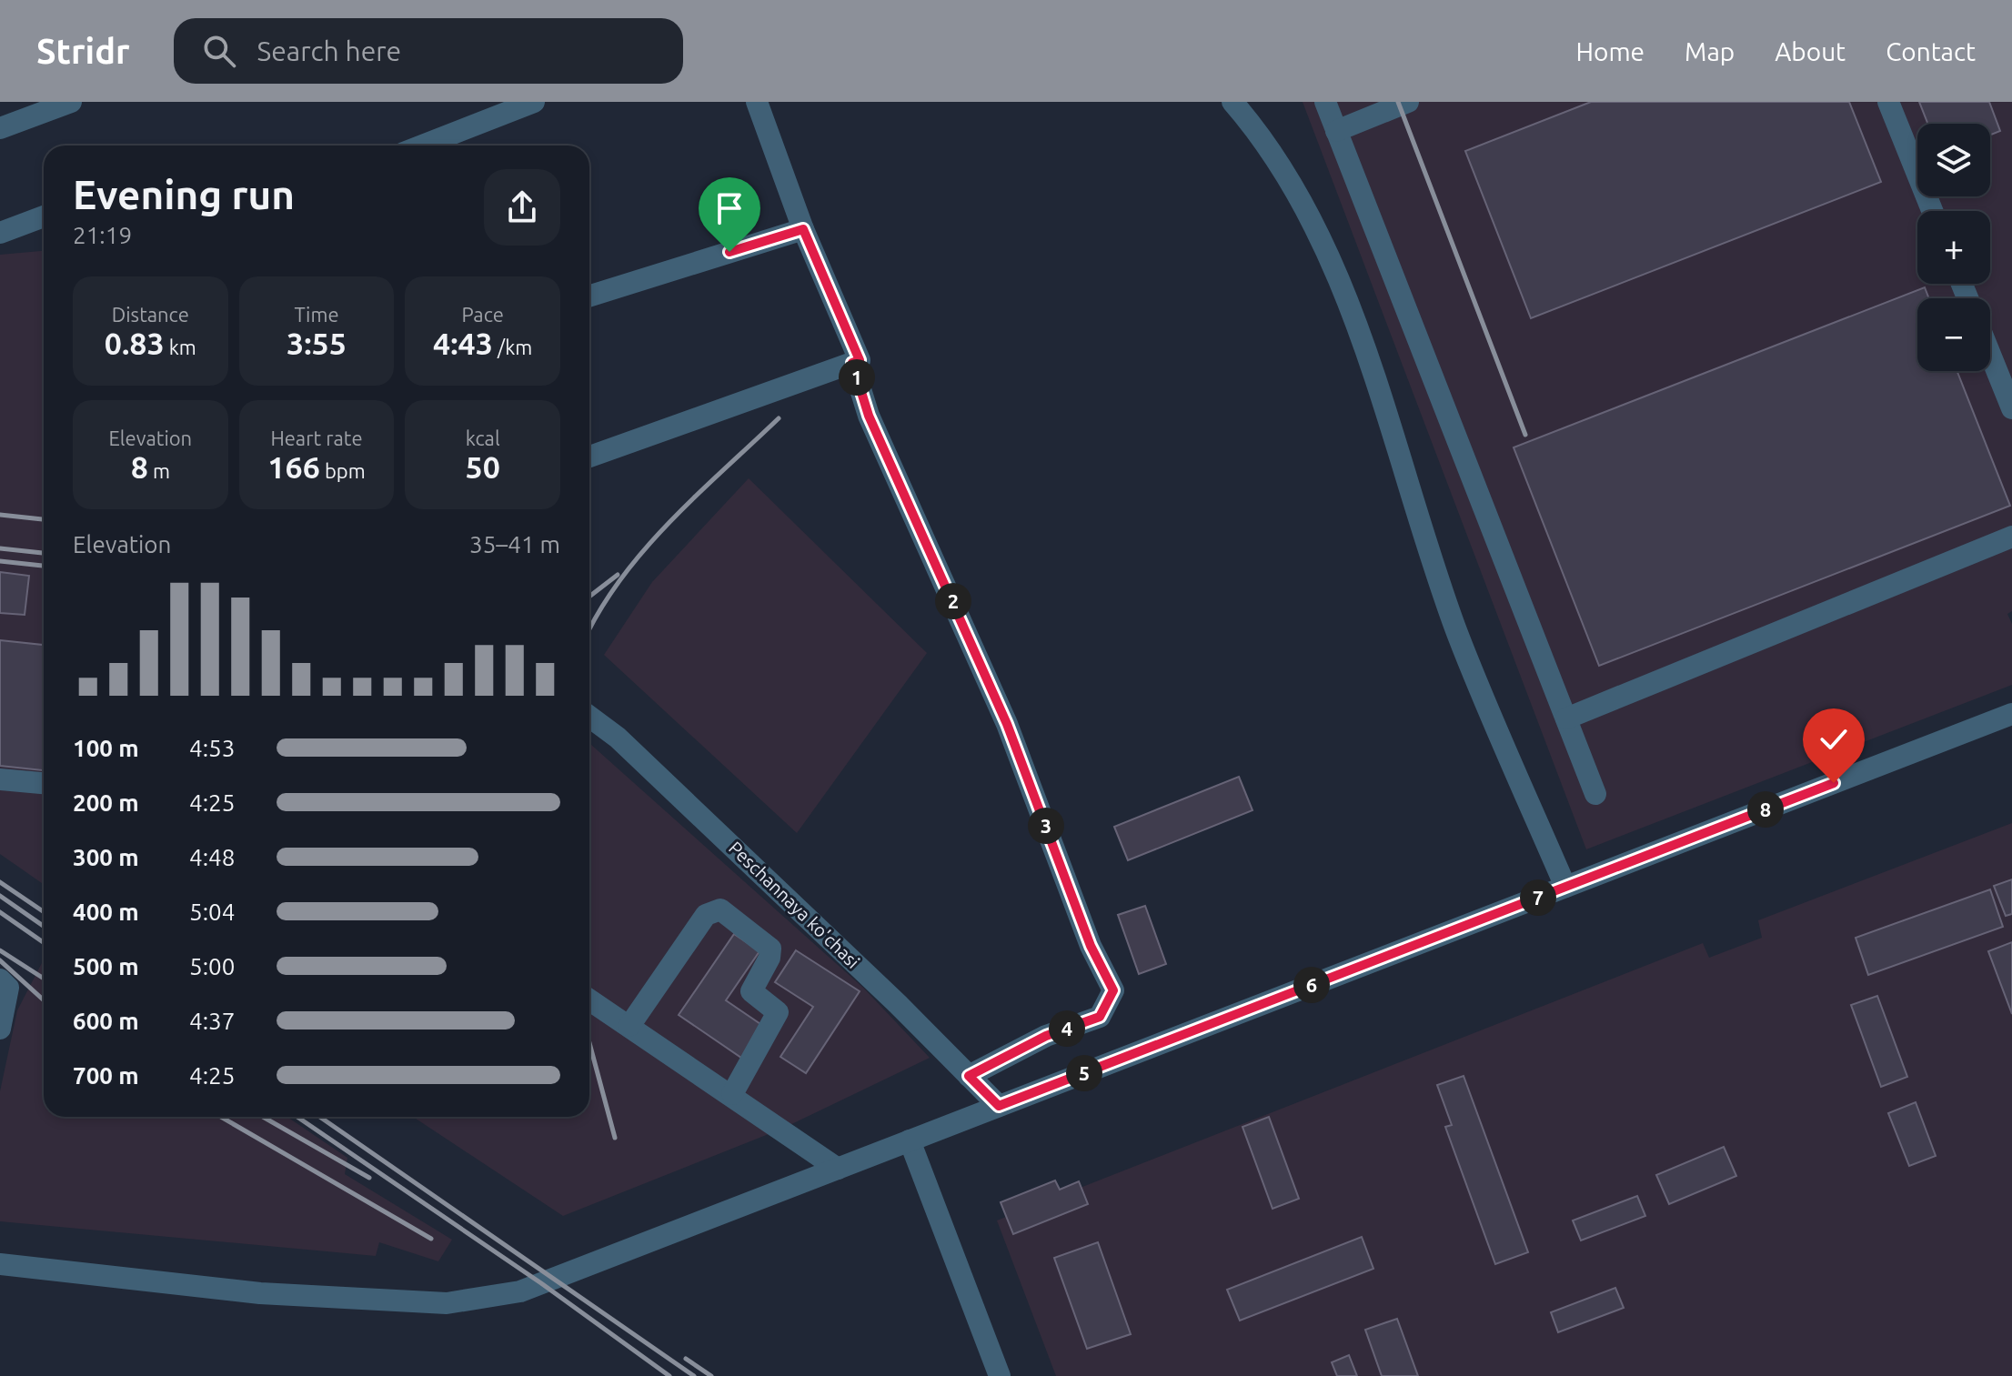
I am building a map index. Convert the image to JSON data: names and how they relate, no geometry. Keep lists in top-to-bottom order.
{
  "streets": {
    "street": ["Peschannaya ko'chasi"]
  },
  "page": {
    "header": "Stridr",
    "search": "Search here",
    "nav": [
      "Home",
      "Map",
      "About",
      "Contact"
    ],
    "map_buttons": ["+", "−"],
    "heading": ["Evening run", "21:19"],
    "stats": [
      ["Distance", "0.83 km"],
      ["Time", "3:55"],
      ["Pace", "4:43 /km"],
      ["Elevation", "8 m"],
      ["Heart rate", "166 bpm"],
      ["kcal", "50"]
    ],
    "pins": [
      "1",
      "2",
      "8",
      "3",
      "7",
      "6",
      "4",
      "5"
    ],
    "chart": ["Elevation", "35–41 m"],
    "list": [
      {
        "name": "100 m",
        "note": "4:53"
      },
      {
        "name": "200 m",
        "note": "4:25"
      },
      {
        "name": "300 m",
        "note": "4:48"
      },
      {
        "name": "400 m",
        "note": "5:04"
      },
      {
        "name": "500 m",
        "note": "5:00"
      },
      {
        "name": "600 m",
        "note": "4:37"
      },
      {
        "name": "700 m",
        "note": "4:25"
      }
    ]
  }
}
